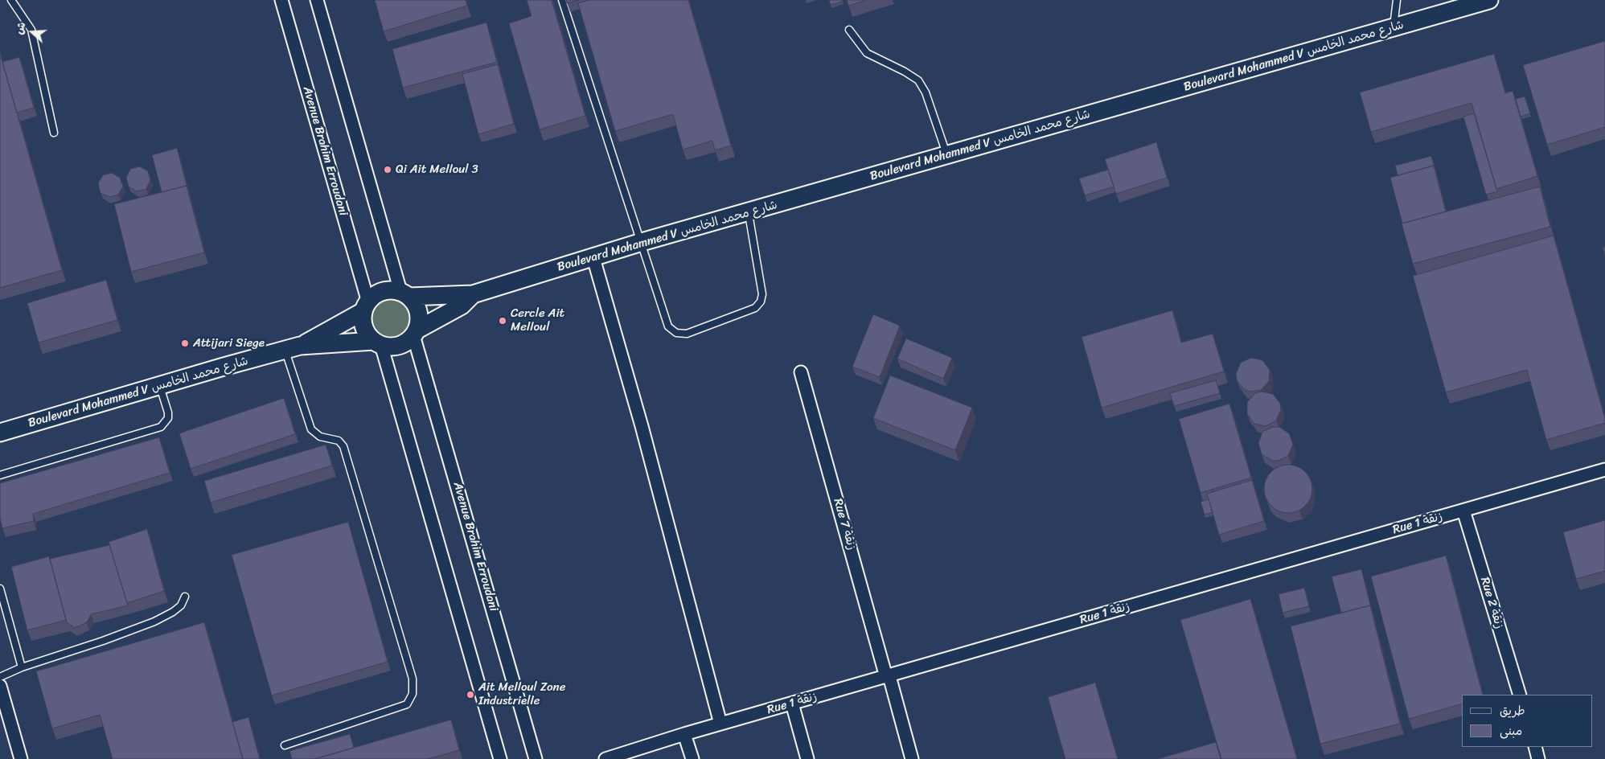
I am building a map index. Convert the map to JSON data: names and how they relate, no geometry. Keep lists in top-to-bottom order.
{
  "streets": {
    "main road": ["Boulevard Mohammed V شارع محمد الخامس"],
    "street": [
      "Avenue Brahim Erroudani",
      "Rue 1 زنقة",
      "Rue 7 زنقة",
      "Rue 2 زنقة"
    ]
  },
  "crossings": [
    ["Boulevard Mohammed V شارع محمد الخامس", "Avenue Brahim Erroudani"],
    ["Rue 1 زنقة", "Rue 7 زنقة"],
    ["Rue 1 زنقة", "Rue 2 زنقة"]
  ],
  "places": [
    "Qi Ait Melloul 3",
    "Cercle Ait Melloul",
    "Attijari Siege",
    "Ait Melloul Zone Industrielle"
  ],
  "legend": ["طريق", "مبنى"],
  "north": "left"
}
